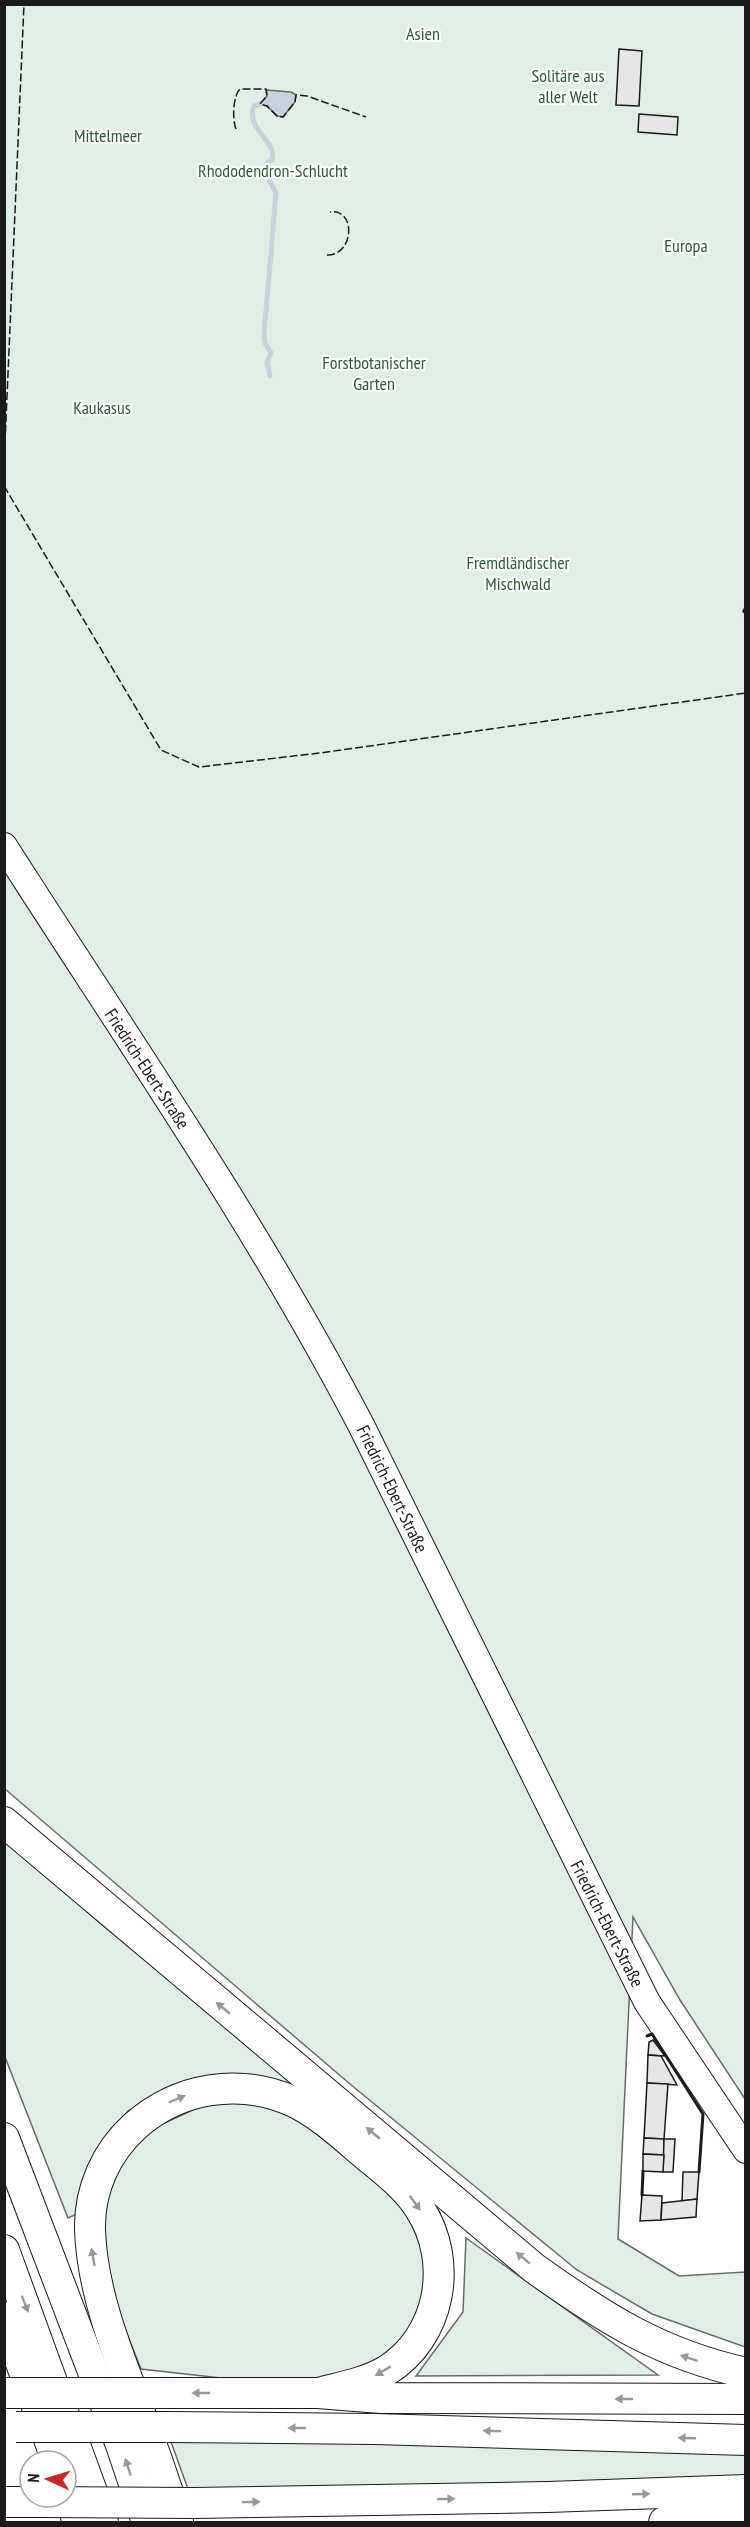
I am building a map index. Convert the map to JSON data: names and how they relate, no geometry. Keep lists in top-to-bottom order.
{
  "streets": {
    "main road": ["Friedrich-Ebert-Straße"]
  },
  "parks": [
    "Asien",
    "Solitäre aus aller Welt",
    "Mittelmeer",
    "Rhododendron-Schlucht",
    "Europa",
    "Forstbotanischer Garten",
    "Kaukasus",
    "Fremdländischer Mischwald"
  ],
  "north": "left"
}
